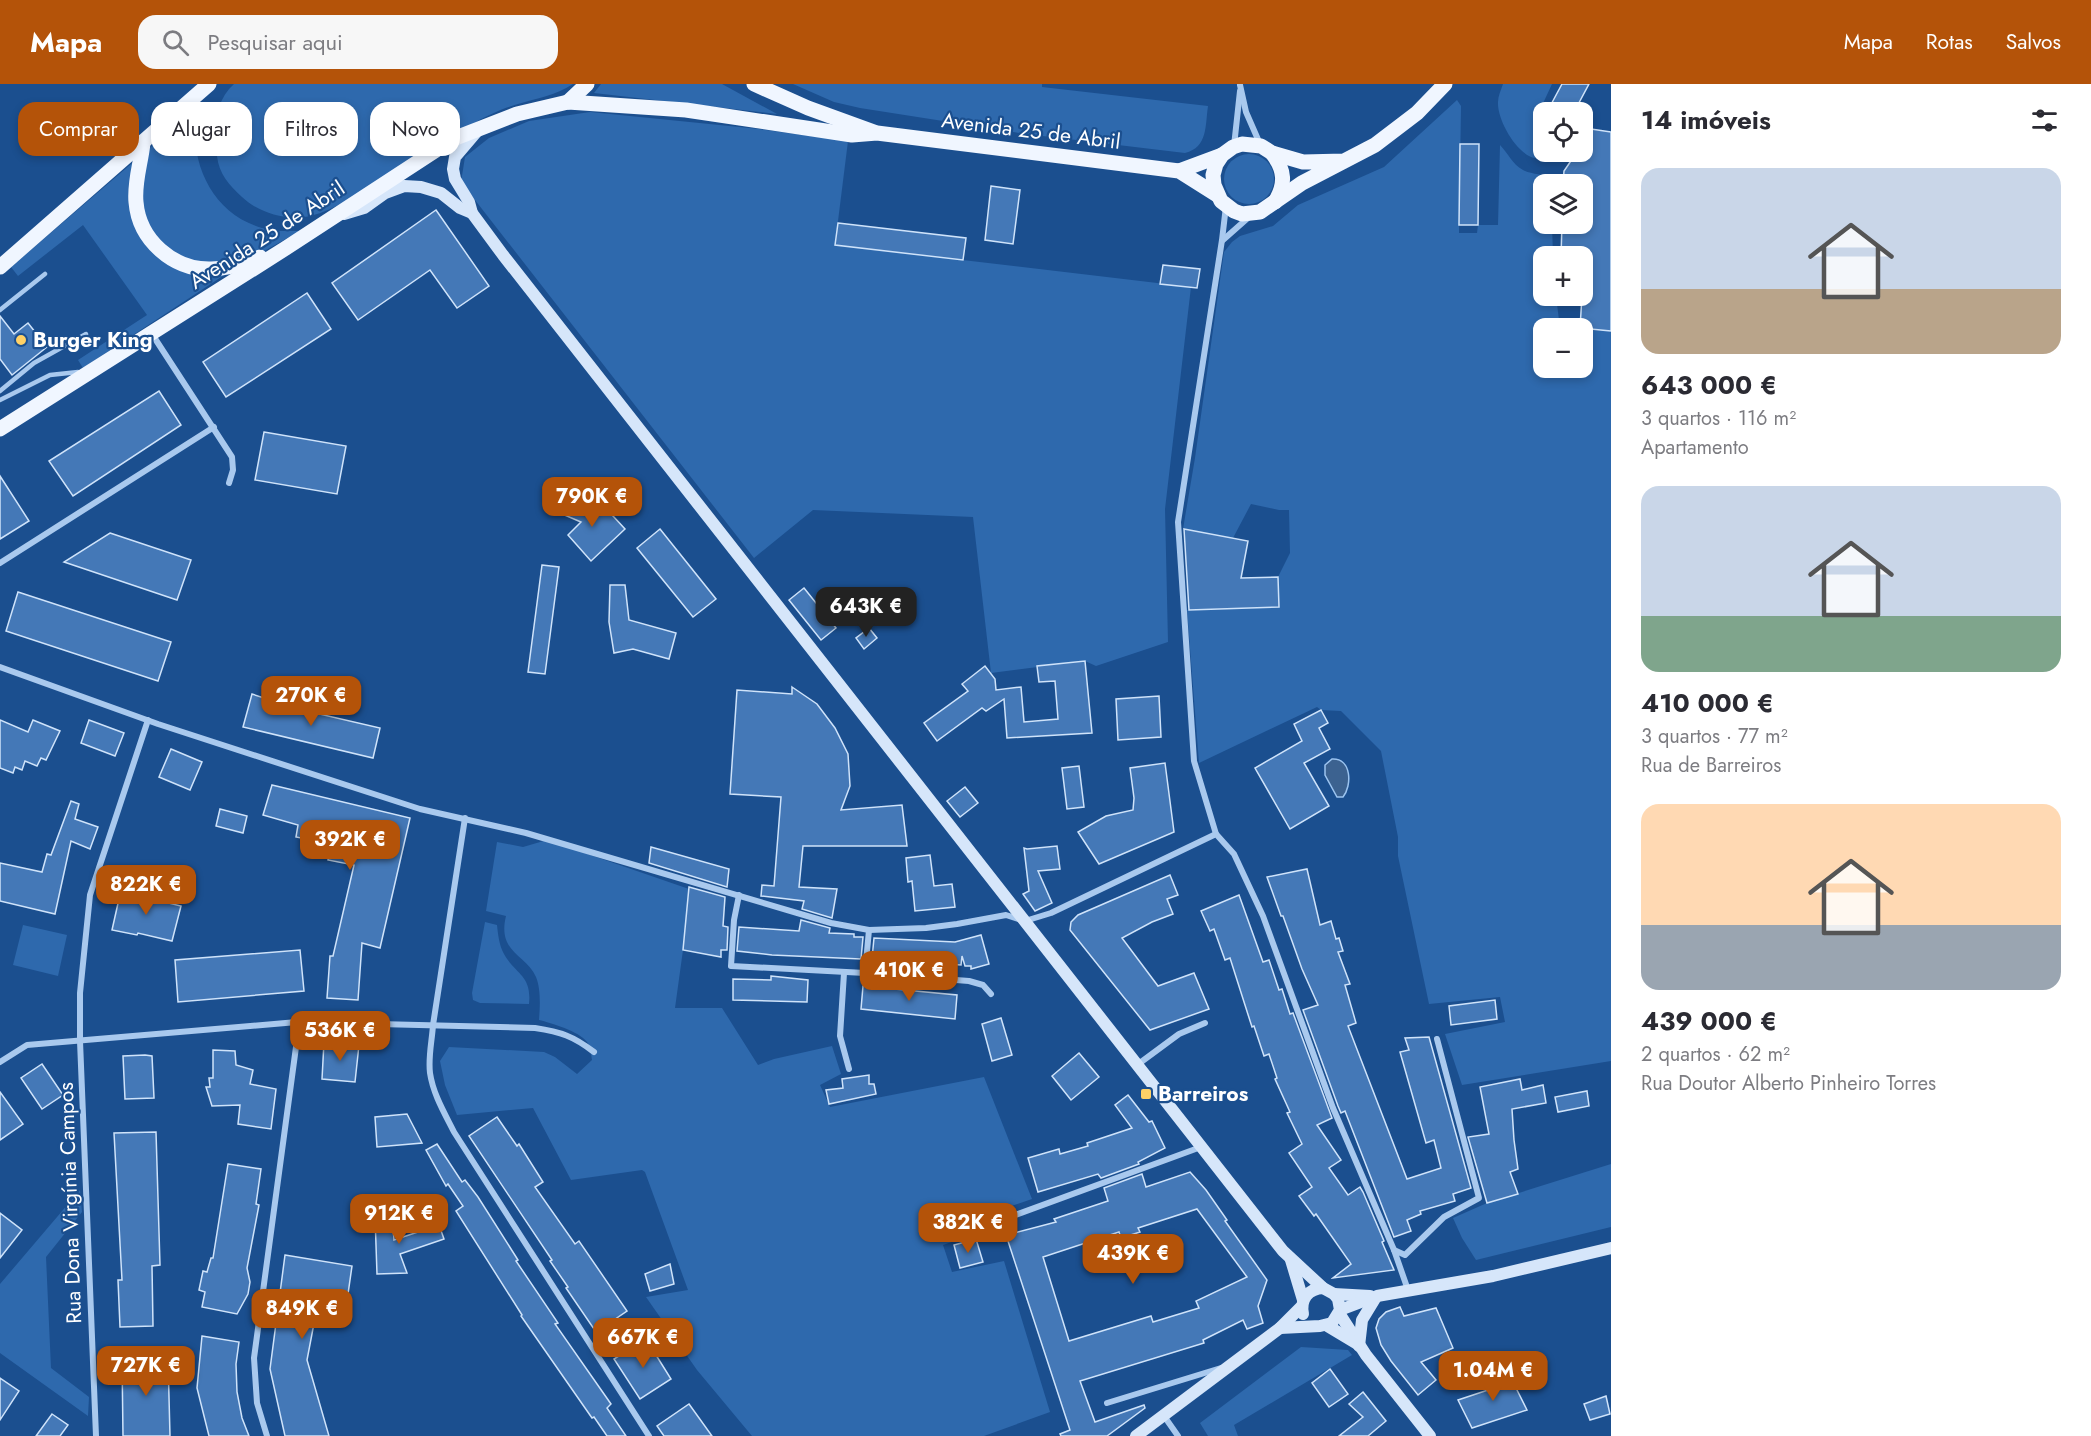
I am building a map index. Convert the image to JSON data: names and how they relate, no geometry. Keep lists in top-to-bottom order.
{
  "streets": {
    "main road": ["Avenida 25 de Abril"],
    "street": ["Rua Dona Virgínia Campos"]
  },
  "places": {
    "other": ["Burger King"],
    "transit": ["Barreiros"]
  },
  "page": {
    "header": "Mapa",
    "search": "Pesquisar aqui",
    "nav": ["Mapa", "Rotas", "Salvos"],
    "heading": "14 imóveis",
    "map_buttons": ["+", "−"],
    "chip": [
      "Comprar",
      "Alugar",
      "Filtros",
      "Novo"
    ],
    "list": [
      {
        "name": "643 000 €",
        "note": "3 quartos · 116 m² · Apartamento"
      },
      {
        "name": "410 000 €",
        "note": "3 quartos · 77 m² · Rua de Barreiros"
      },
      {
        "name": "439 000 €",
        "note": "2 quartos · 62 m² · Rua Doutor Alberto Pinheiro Torres"
      }
    ],
    "price": [
      "790K €",
      "643K €",
      "270K €",
      "392K €",
      "822K €",
      "410K €",
      "536K €",
      "912K €",
      "382K €",
      "439K €",
      "849K €",
      "667K €",
      "727K €",
      "1.04M €"
    ]
  }
}
